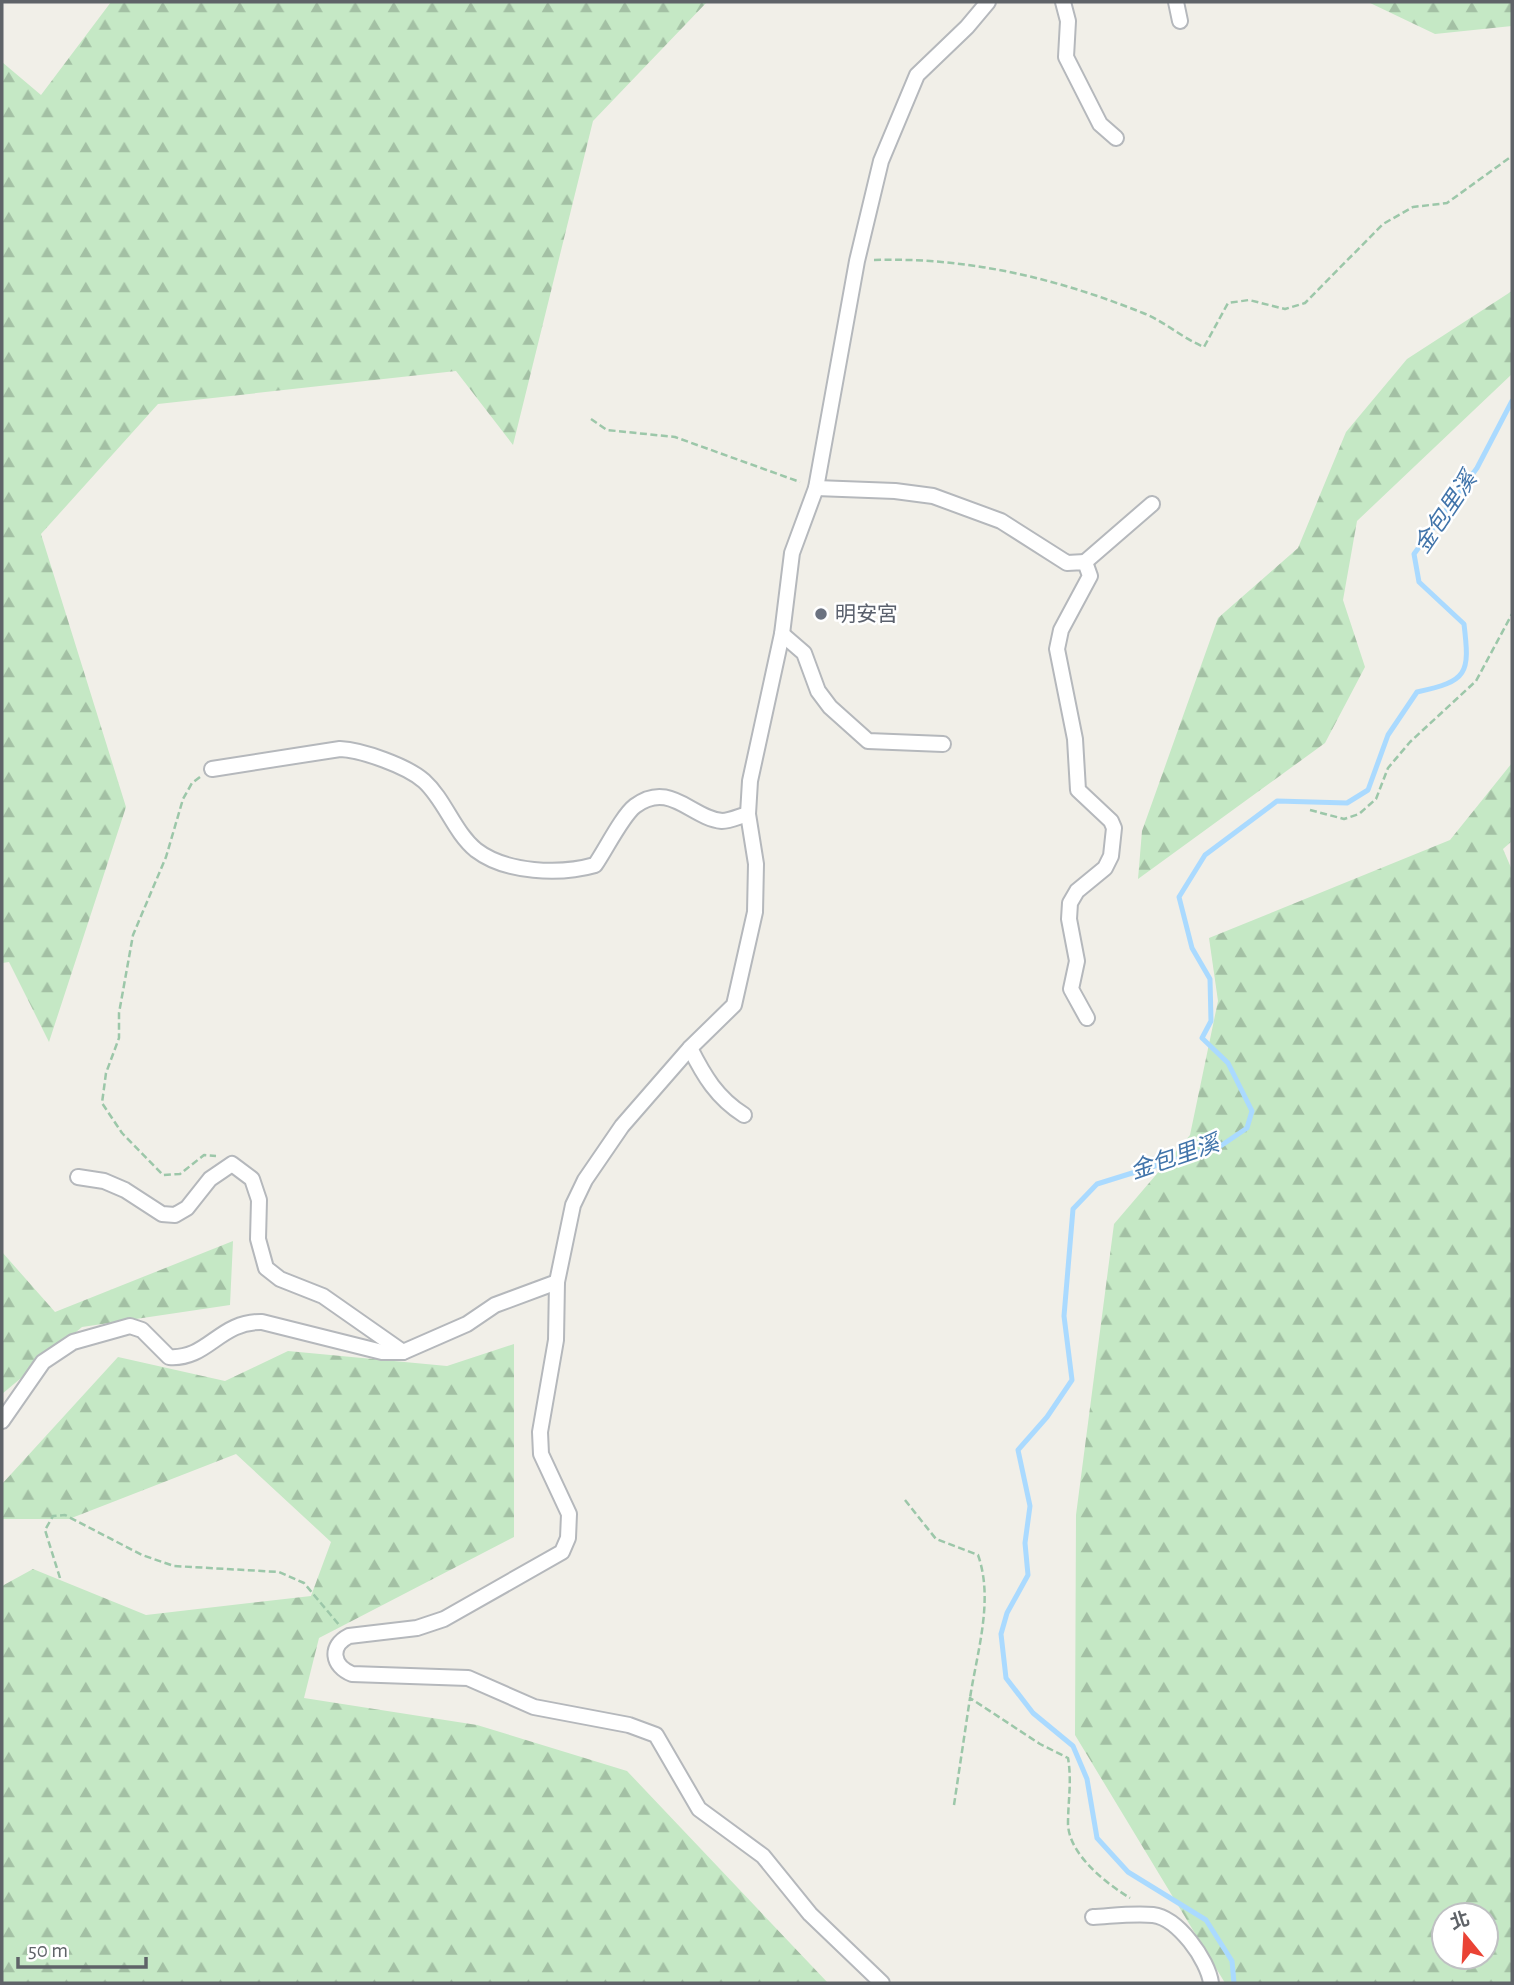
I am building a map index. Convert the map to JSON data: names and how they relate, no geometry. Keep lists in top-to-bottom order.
{
  "water": ["金包里溪"],
  "places": ["明安宮"],
  "scale_bar": "50 m",
  "north": "top"
}
